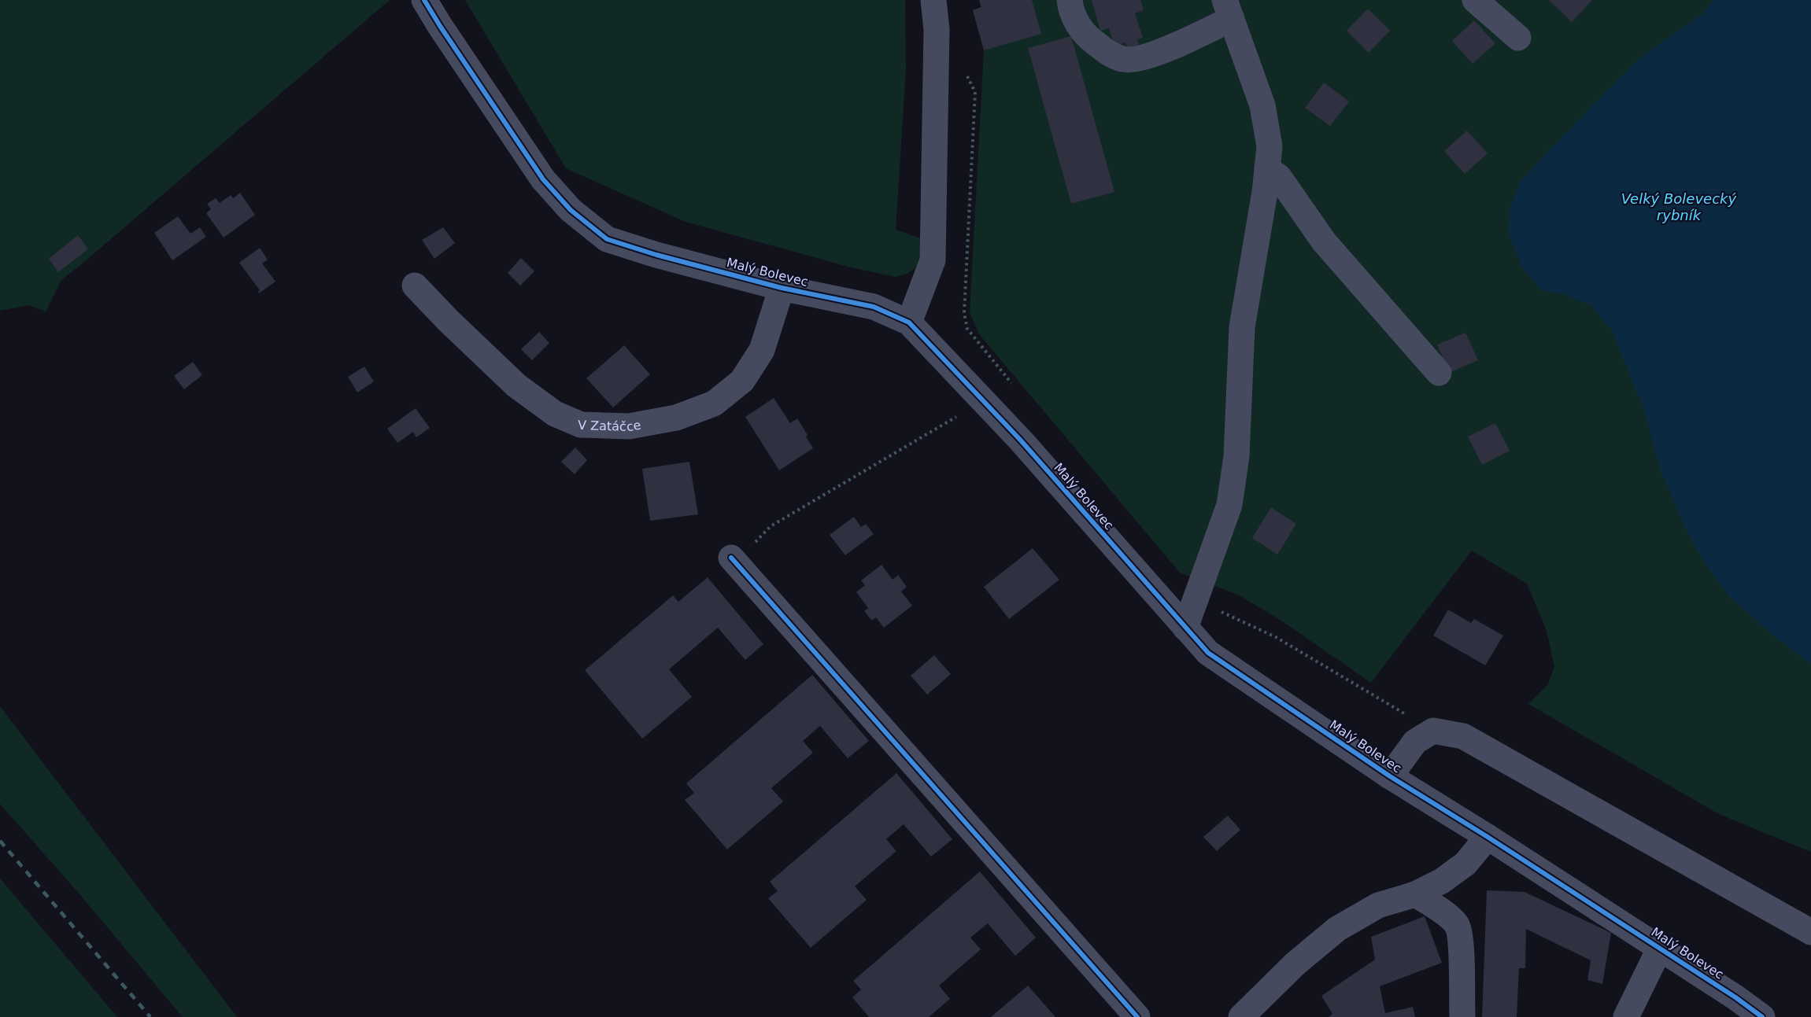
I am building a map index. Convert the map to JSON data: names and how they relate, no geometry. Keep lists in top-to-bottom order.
{
  "streets": {
    "street": ["Malý Bolevec", "V Zatáčce"]
  },
  "crossings": [
    ["Malý Bolevec", "V Zatáčce"]
  ],
  "water": ["Velký Bolevecký rybník"]
}
